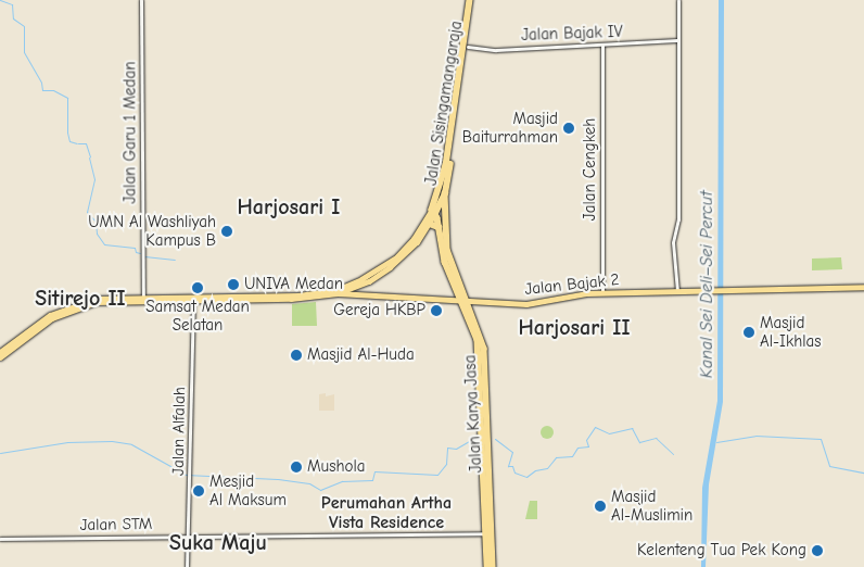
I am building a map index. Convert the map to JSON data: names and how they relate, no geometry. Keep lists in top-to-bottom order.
{
  "streets": {
    "highway": ["Jalan Sisingamangaraja", "Jalan Karya Jasa"],
    "main road": ["Jalan Bajak 2"],
    "street": [
      "Jalan Bajak IV",
      "Jalan Garu 1 Medan",
      "Jalan Cengkeh",
      "Jalan Alfalah",
      "Jalan STM"
    ]
  },
  "crossings": [
    ["Jalan Bajak IV", "Jalan Sisingamangaraja"],
    ["Jalan Bajak IV", "Jalan Cengkeh"],
    ["Jalan Sisingamangaraja", "Jalan Garu 1 Medan"],
    ["Jalan Sisingamangaraja", "Jalan Bajak 2"],
    ["Jalan Sisingamangaraja", "Jalan Karya Jasa"],
    ["Jalan Sisingamangaraja", "Jalan Alfalah"],
    ["Jalan Cengkeh", "Jalan Bajak 2"],
    ["Jalan Bajak 2", "Jalan Karya Jasa"],
    ["Jalan Karya Jasa", "Jalan STM"],
    ["Jalan Alfalah", "Jalan STM"]
  ],
  "districts": [
    "Harjosari I",
    "Sitirejo II",
    "Harjosari II",
    "Perumahan Artha Vista Residence",
    "Suka Maju"
  ],
  "water": ["Kanal Sei Deli–Sei Percut"],
  "places": [
    "Masjid Baiturrahman",
    "UMN Al Washliyah Kampus B",
    "UNIVA Medan",
    "Samsat Medan Selatan",
    "Gereja HKBP",
    "Masjid Al-Ikhlas",
    "Masjid Al-Huda",
    "Mushola",
    "Mesjid Al Maksum",
    "Masjid Al-Muslimin",
    "Kelenteng Tua Pek Kong"
  ]
}
